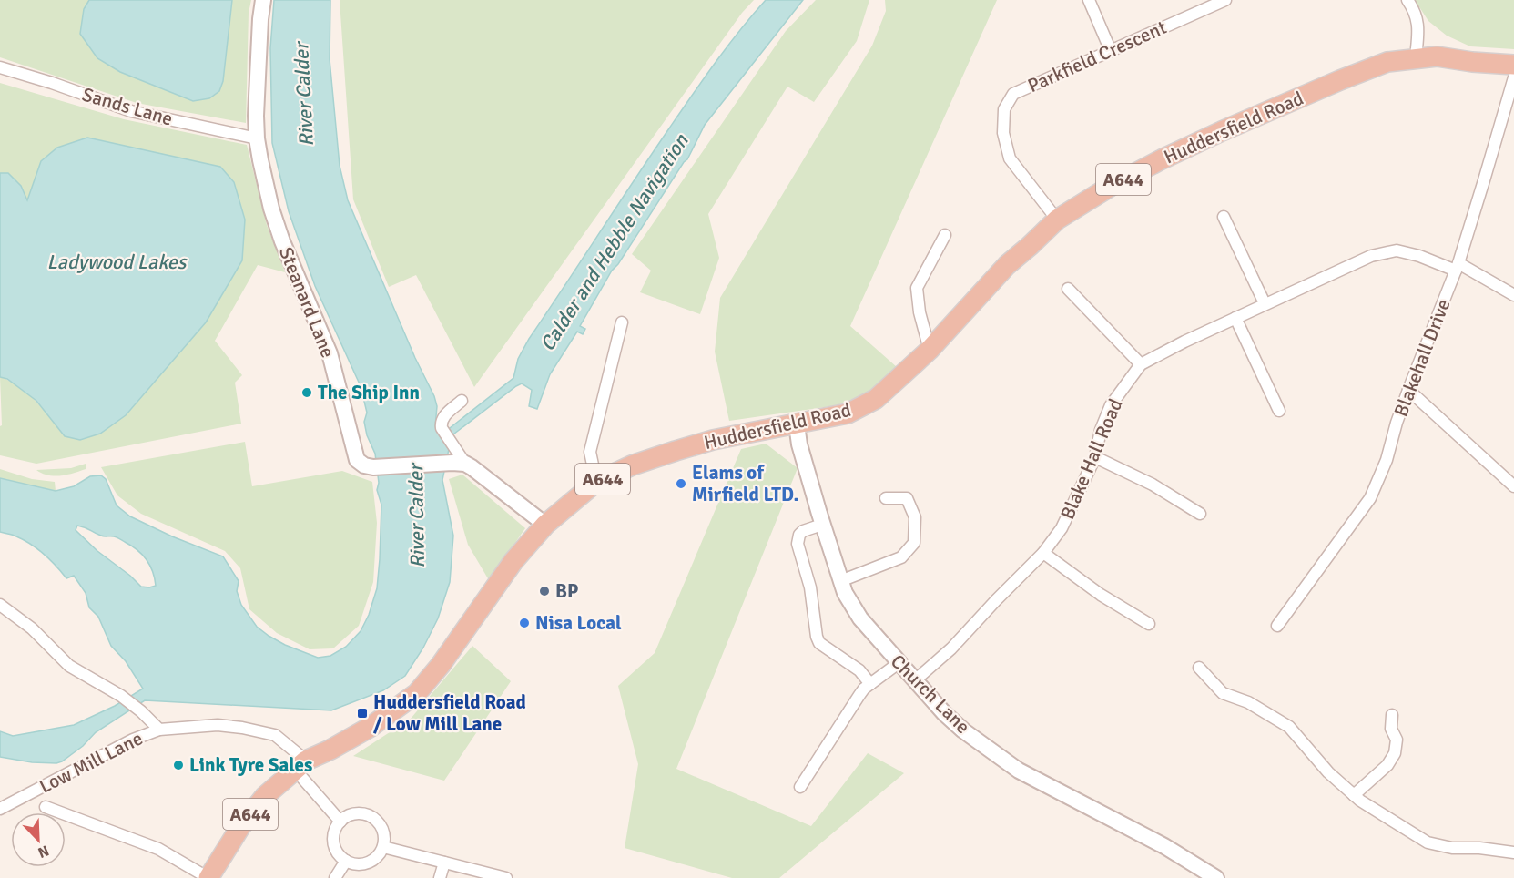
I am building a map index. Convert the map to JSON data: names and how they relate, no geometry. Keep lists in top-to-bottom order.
{
  "streets": {
    "highway": ["Huddersfield Road", "A644"],
    "street": [
      "Parkfield Crescent",
      "Sands Lane",
      "Steanard Lane",
      "Blakehall Drive",
      "Blake Hall Road",
      "Church Lane",
      "Low Mill Lane"
    ]
  },
  "crossings": [
    ["Parkfield Crescent", "Huddersfield Road"],
    ["Sands Lane", "Steanard Lane"],
    ["Huddersfield Road", "Church Lane"],
    ["Huddersfield Road", "Low Mill Lane"],
    ["Blakehall Drive", "Blake Hall Road"],
    ["Blake Hall Road", "Church Lane"]
  ],
  "water": ["River Calder", "Calder and Hebble Navigation", "Ladywood Lakes"],
  "places": {
    "other": [
      "The Ship Inn",
      "Elams of Mirfield LTD.",
      "BP",
      "Nisa Local",
      "Link Tyre Sales"
    ],
    "transit": ["Huddersfield Road / Low Mill Lane"]
  },
  "north": "bottom right"
}
